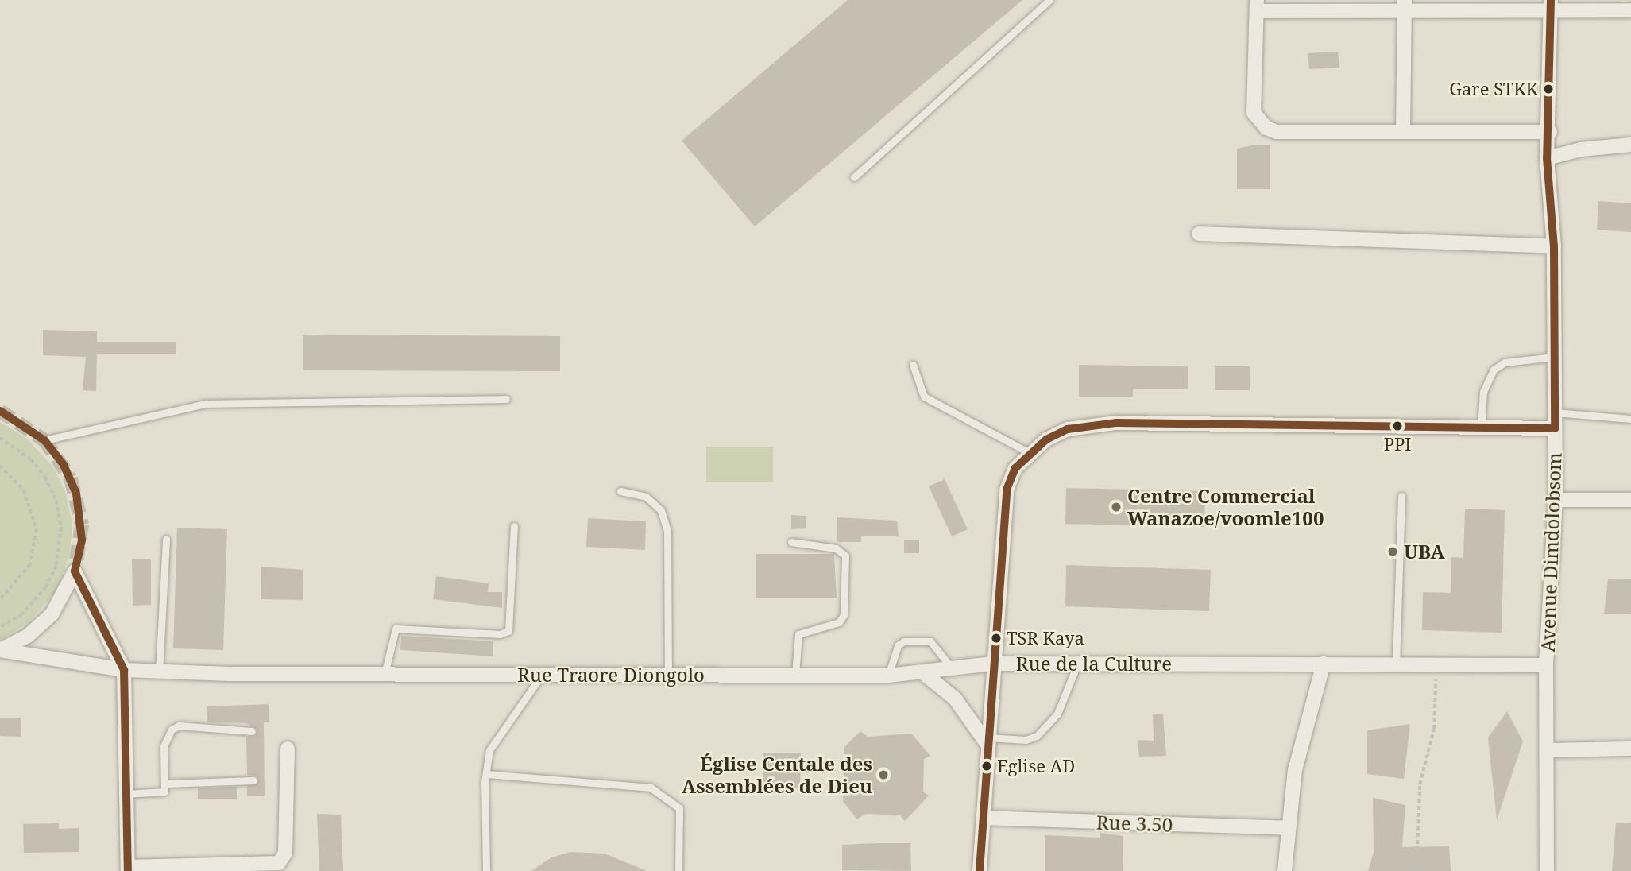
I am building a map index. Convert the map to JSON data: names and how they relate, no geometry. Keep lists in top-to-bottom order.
{
  "streets": {
    "street": [
      "Avenue Dimdolobsom",
      "Rue de la Culture",
      "Rue Traore Diongolo",
      "Rue 3.50"
    ]
  },
  "crossings": [
    ["Avenue Dimdolobsom", "Rue de la Culture"],
    ["Rue de la Culture", "Rue Traore Diongolo"]
  ],
  "places": [
    "Gare STKK",
    "PPI",
    "Centre Commercial Wanazoe/voomle100",
    "UBA",
    "TSR Kaya",
    "Eglise AD",
    "Église Centale des Assemblées de Dieu"
  ]
}
